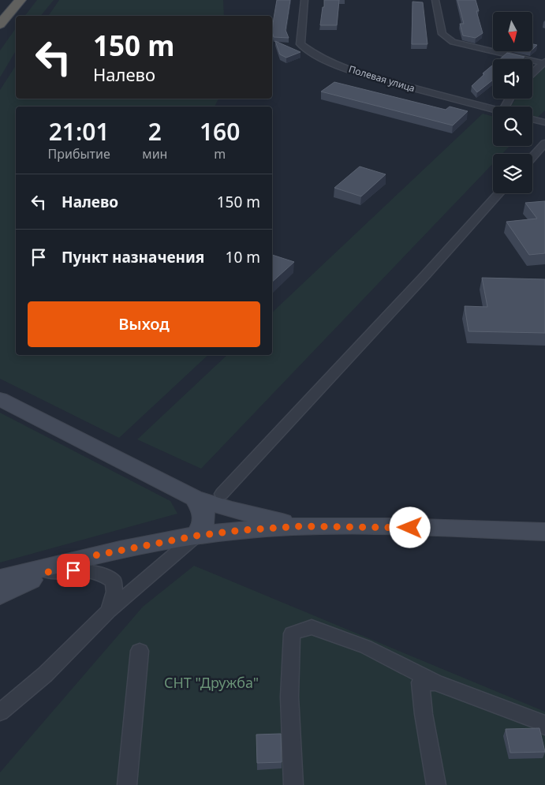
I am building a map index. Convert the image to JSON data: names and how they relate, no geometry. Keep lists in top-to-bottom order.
{
  "streets": {
    "street": ["Полевая улица"]
  },
  "parks": ["СНТ \"Дружба\""],
  "north": "bottom",
  "page": {
    "turn": ["150 m", "Налево"],
    "eta": [
      "21:01",
      "Прибытие",
      "2",
      "мин",
      "160",
      "m"
    ],
    "list": [
      {
        "name": "Налево",
        "value": "150 m"
      },
      {
        "name": "Пункт назначения",
        "value": "10 m"
      }
    ],
    "buttons": "Выход"
  }
}
